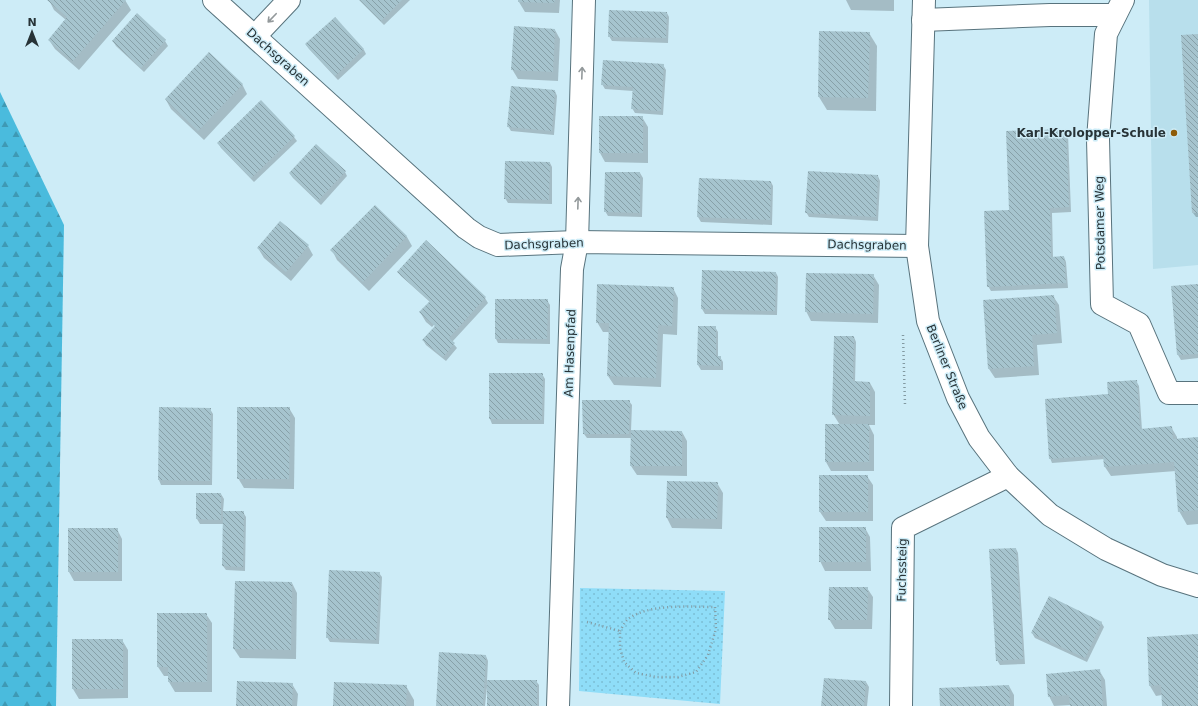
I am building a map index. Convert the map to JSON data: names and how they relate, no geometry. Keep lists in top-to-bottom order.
{
  "streets": {
    "street": [
      "Dachsgraben",
      "Potsdamer Weg",
      "Am Hasenpfad",
      "Berliner Straße",
      "Fuchssteig"
    ]
  },
  "crossings": [
    ["Dachsgraben", "Am Hasenpfad"],
    ["Dachsgraben", "Berliner Straße"],
    ["Berliner Straße", "Fuchssteig"]
  ],
  "places": ["Karl-Krolopper-Schule"],
  "north": "top"
}
